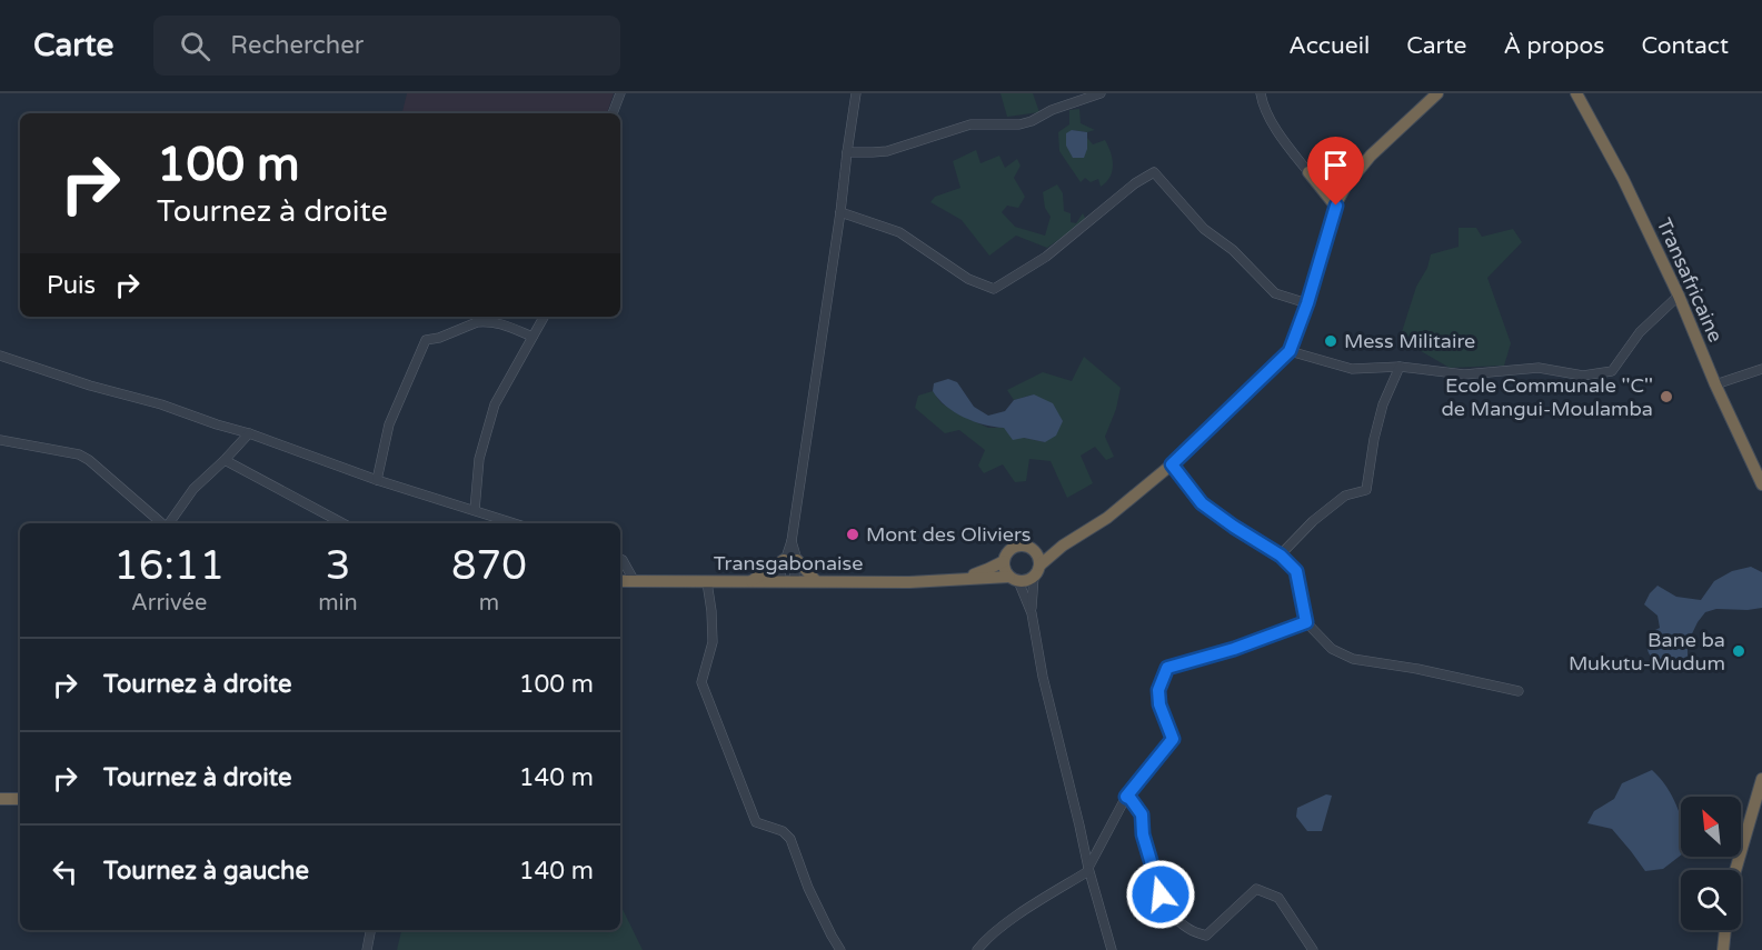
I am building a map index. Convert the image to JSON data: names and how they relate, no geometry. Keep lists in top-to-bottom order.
{
  "streets": {
    "highway": ["Transafricaine", "Transgabonaise"]
  },
  "places": [
    "Mess Militaire",
    "Ecole Communale ''C'' de Mangui-Moulamba",
    "Mont des Oliviers",
    "Bane ba Mukutu-Mudum"
  ],
  "north": "top left",
  "page": {
    "header": "Carte",
    "search": "Rechercher",
    "nav": [
      "Accueil",
      "Carte",
      "À propos",
      "Contact"
    ],
    "turn": ["100 m", "Tournez à droite"],
    "then": "Puis",
    "eta": [
      "16:11",
      "Arrivée",
      "3",
      "min",
      "870",
      "m"
    ],
    "list": [
      {
        "name": "Tournez à droite",
        "value": "100 m"
      },
      {
        "name": "Tournez à droite",
        "value": "140 m"
      },
      {
        "name": "Tournez à gauche",
        "value": "140 m"
      }
    ]
  }
}
